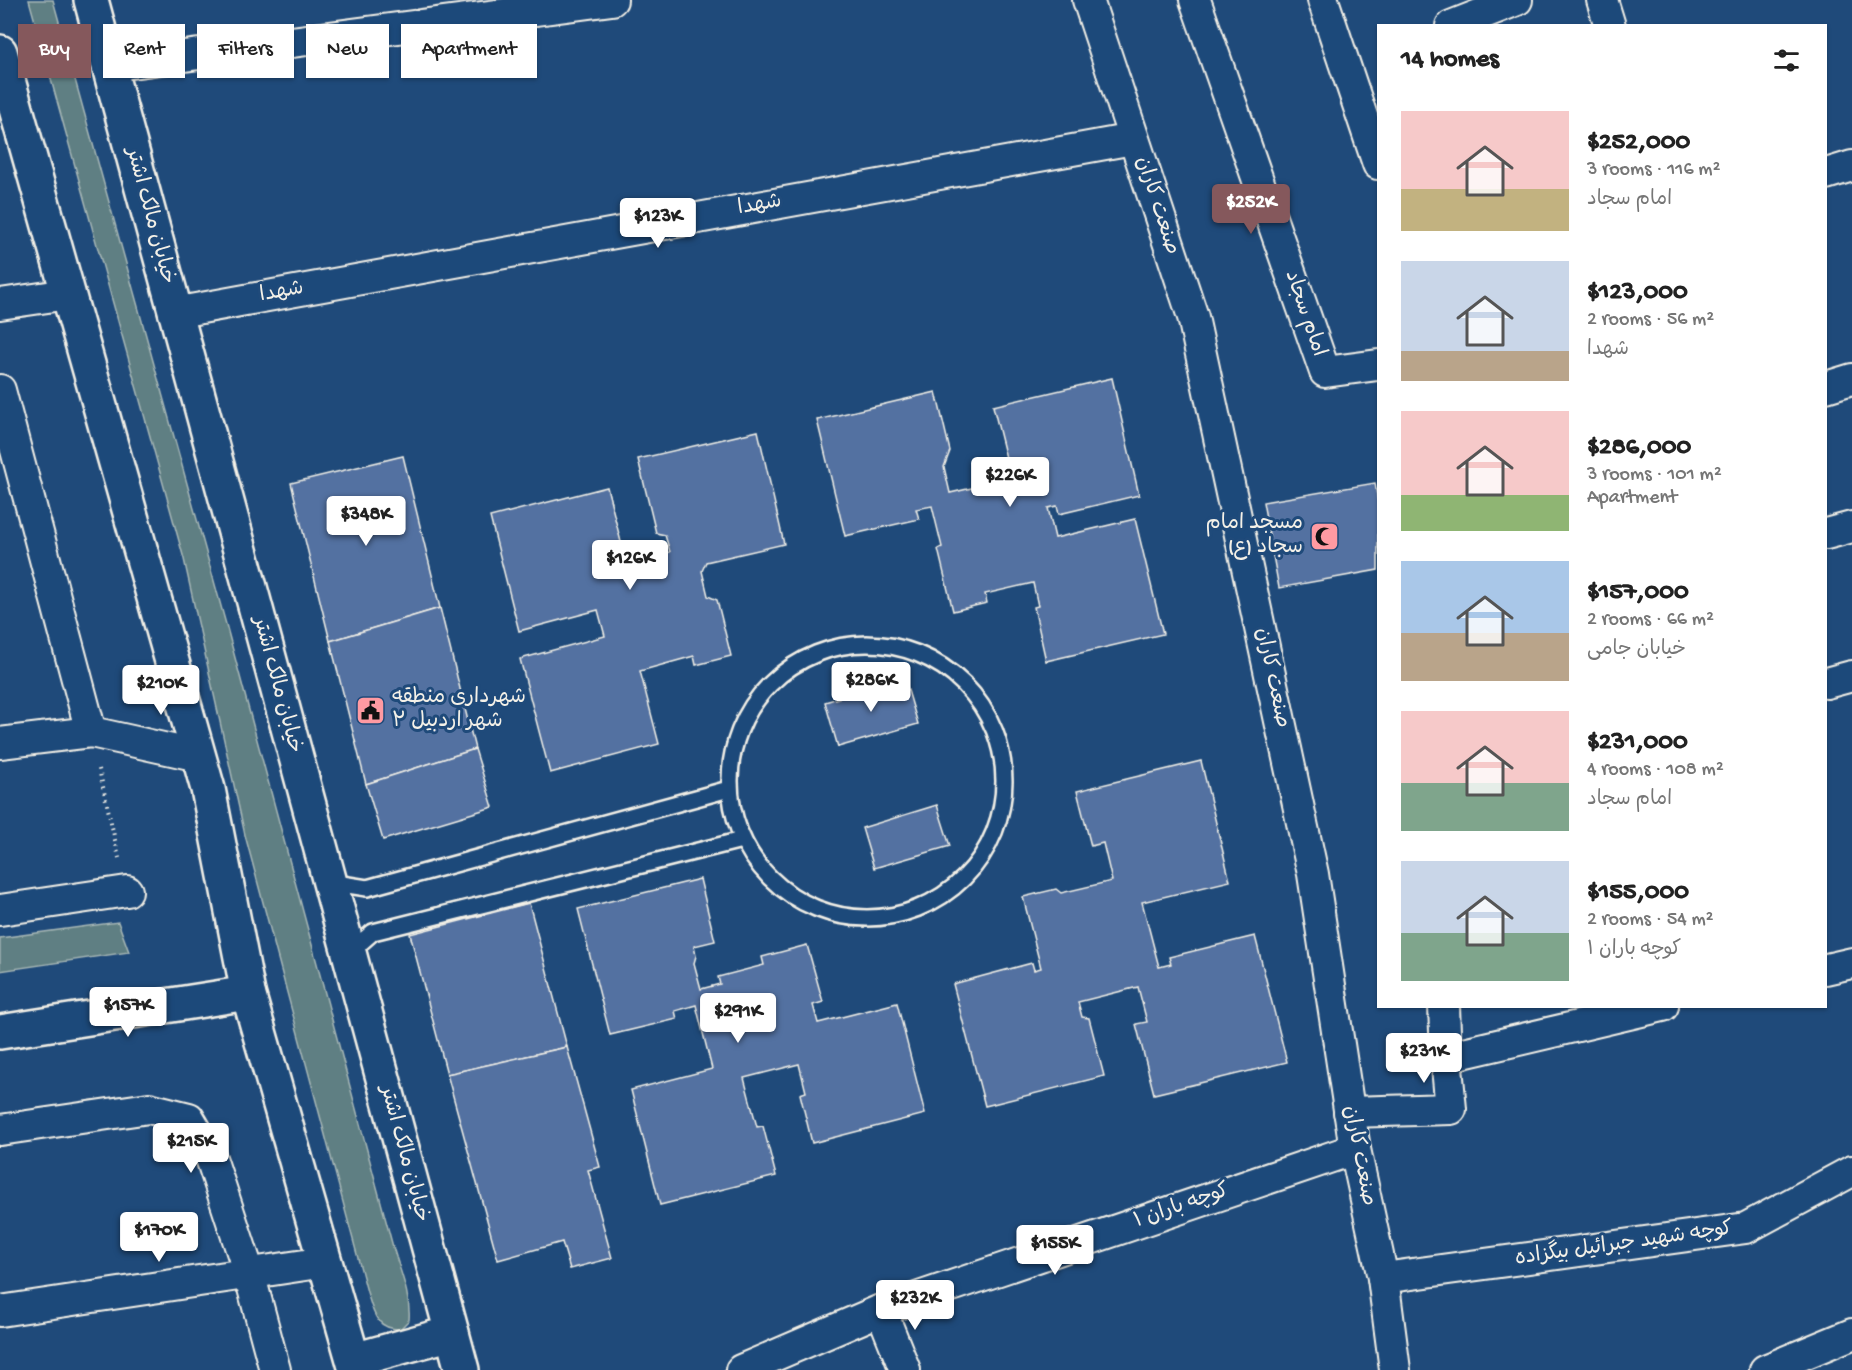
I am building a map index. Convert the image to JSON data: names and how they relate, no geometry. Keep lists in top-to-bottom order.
{
  "streets": {
    "main road": ["خیابان مالک اشتر"],
    "street": [
      "شهدا",
      "صنعت کاران",
      "امام سجاد",
      "کوچه باران ۱",
      "کوچه شهید جبرائیل بیگزاده"
    ]
  },
  "crossings": [
    ["شهدا", "صنعت کاران"],
    ["شهدا", "خیابان مالک اشتر"],
    ["صنعت کاران", "کوچه باران ۱"],
    ["صنعت کاران", "کوچه شهید جبرائیل بیگزاده"]
  ],
  "places": {
    "mosque": ["مسجد امام سجاد (ع)"],
    "public building": ["شهرداری منطقه ۲ شهر اردبیل"]
  },
  "page": {
    "chip": [
      "Buy",
      "Rent",
      "Filters",
      "New",
      "Apartment"
    ],
    "heading": "14 homes",
    "list": [
      {
        "name": "$252,000",
        "note": "3 rooms · 116 m² · امام سجاد"
      },
      {
        "name": "$123,000",
        "note": "2 rooms · 56 m² · شهدا"
      },
      {
        "name": "$286,000",
        "note": "3 rooms · 101 m² · Apartment"
      },
      {
        "name": "$157,000",
        "note": "2 rooms · 66 m² · خیابان جامی"
      },
      {
        "name": "$231,000",
        "note": "4 rooms · 108 m² · امام سجاد"
      },
      {
        "name": "$155,000",
        "note": "2 rooms · 54 m² · کوچه باران ۱"
      }
    ],
    "price": [
      "$252K",
      "$123K",
      "$226K",
      "$348K",
      "$126K",
      "$286K",
      "$210K",
      "$157K",
      "$291K",
      "$231K",
      "$215K",
      "$170K",
      "$155K",
      "$232K"
    ]
  }
}
